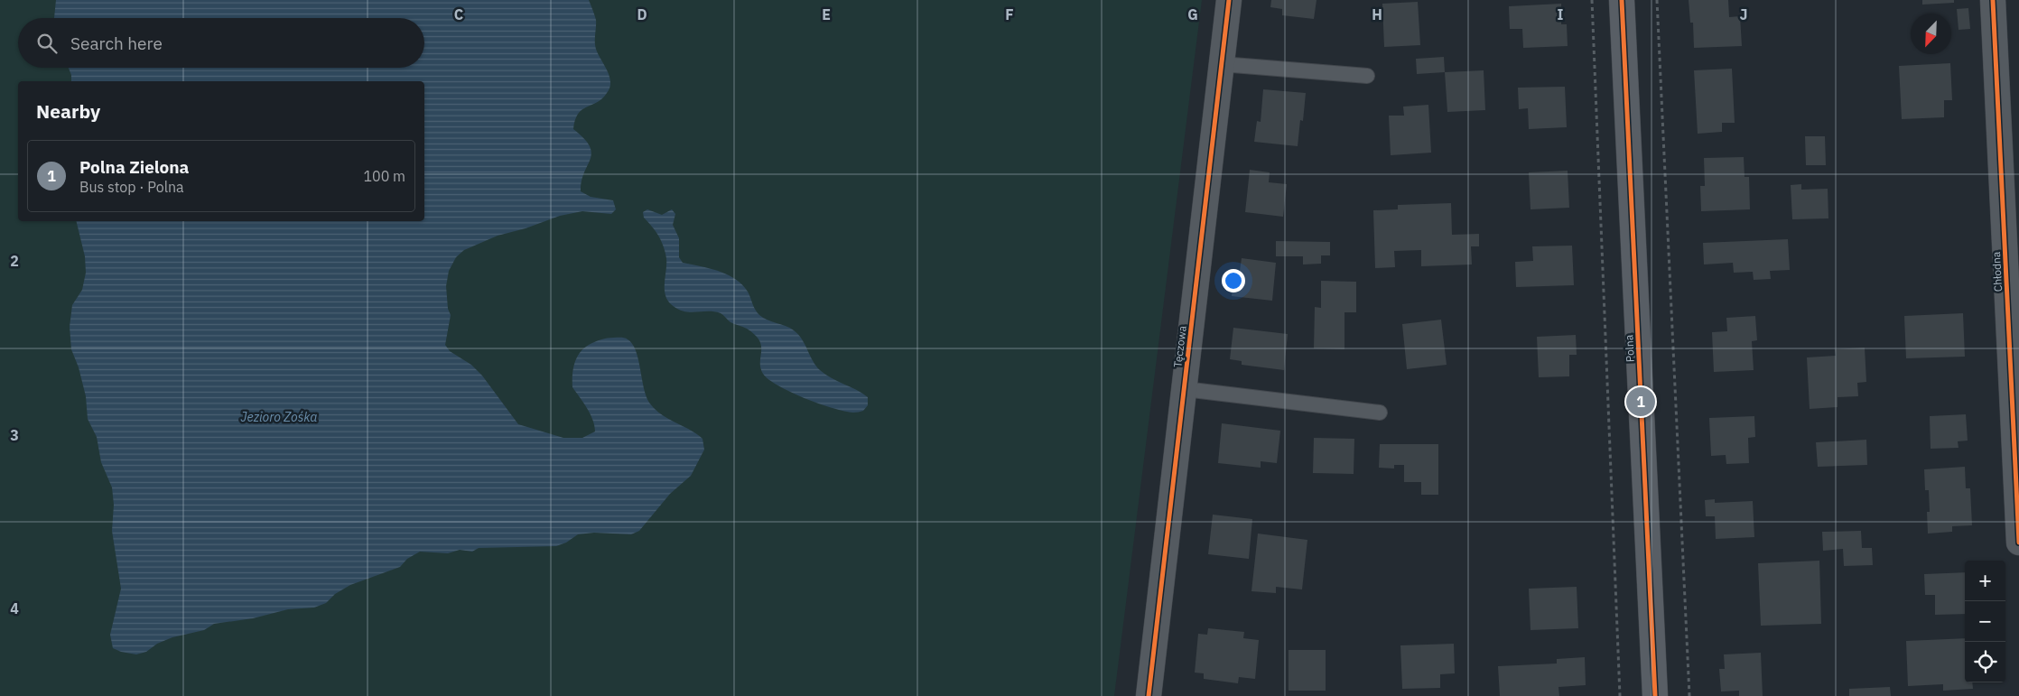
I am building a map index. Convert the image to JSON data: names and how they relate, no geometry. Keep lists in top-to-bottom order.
{
  "streets": {
    "street": ["Chłodna", "Tęczowa", "Polna"]
  },
  "water": ["Jezioro Zośka"],
  "north": "bottom left",
  "page": {
    "search": "Search here",
    "heading": "Nearby",
    "list": [
      {
        "mark": "1",
        "name": "Polna Zielona",
        "note": "Bus stop · Polna",
        "value": "100 m"
      }
    ],
    "pins": "1",
    "map_buttons": ["+", "−"]
  },
  "grid": {
    "columns": [
      "C",
      "D",
      "E",
      "F",
      "G",
      "H",
      "I",
      "J"
    ],
    "rows": ["2", "3", "4"]
  }
}
